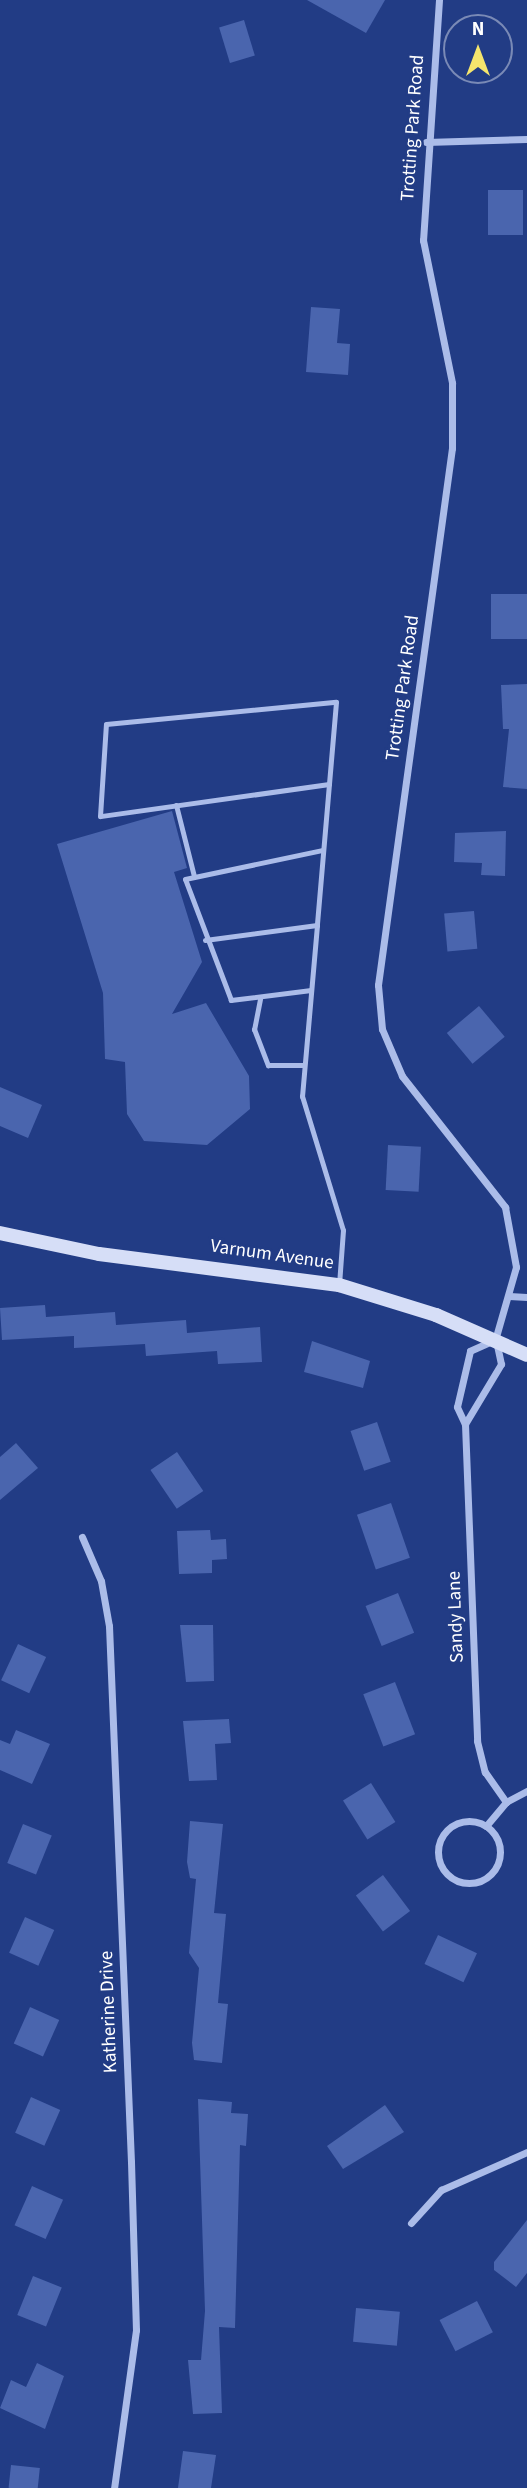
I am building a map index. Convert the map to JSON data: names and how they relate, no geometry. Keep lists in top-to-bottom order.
{
  "streets": {
    "main road": ["Varnum Avenue"],
    "street": ["Trotting Park Road", "Sandy Lane", "Katherine Drive"]
  },
  "crossings": [
    ["Trotting Park Road", "Varnum Avenue"],
    ["Trotting Park Road", "Sandy Lane"],
    ["Varnum Avenue", "Sandy Lane"]
  ],
  "north": "top"
}
